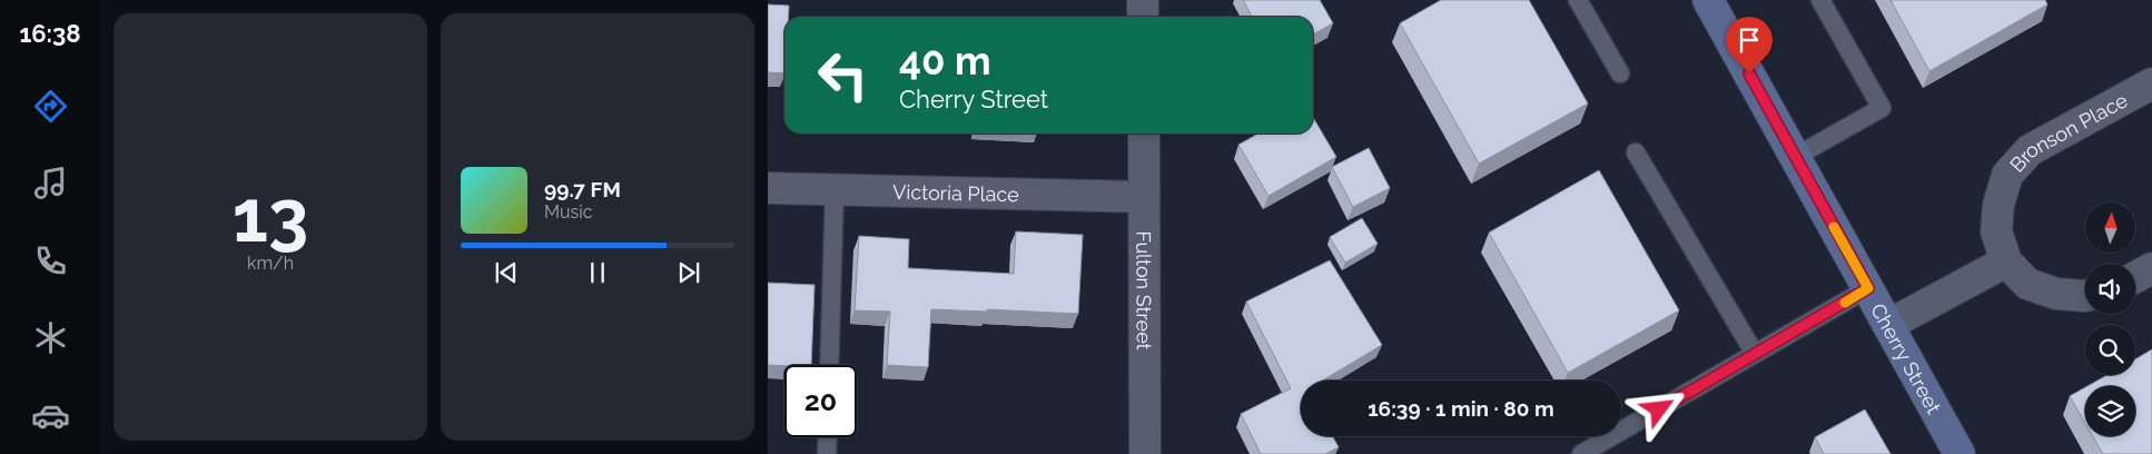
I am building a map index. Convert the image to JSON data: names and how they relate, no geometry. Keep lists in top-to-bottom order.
{
  "streets": {
    "main road": ["Cherry Street"],
    "street": ["Bronson Place", "Victoria Place", "Fulton Street"]
  },
  "crossings": [
    ["Victoria Place", "Fulton Street"]
  ],
  "north": "top",
  "page": {
    "tabs": "16:38",
    "tile": ["13", "km/h"],
    "turn": ["40 m", "Cherry Street"],
    "song": ["99.7 FM", "Music"],
    "limit": "20",
    "trip": "16:39 · 1 min · 80 m"
  }
}
